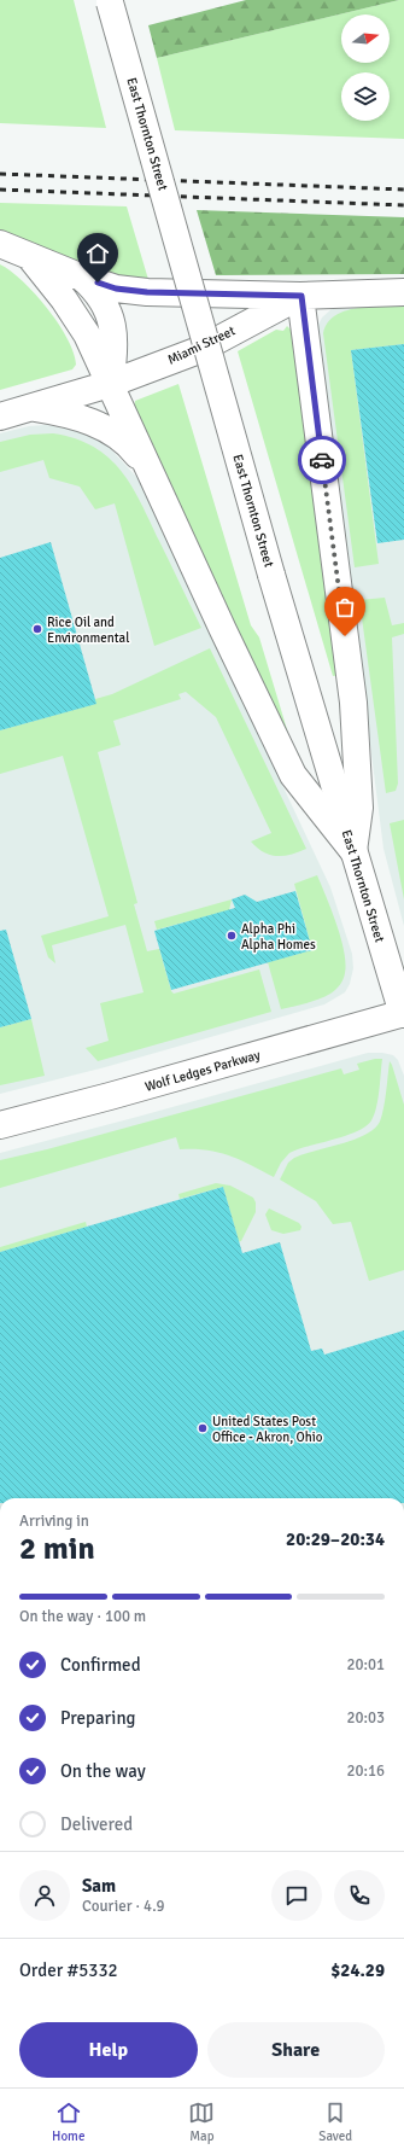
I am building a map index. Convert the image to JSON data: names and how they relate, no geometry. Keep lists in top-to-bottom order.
{
  "streets": {
    "street": ["East Thornton Street", "Miami Street", "Wolf Ledges Parkway"]
  },
  "crossings": [
    ["East Thornton Street", "Wolf Ledges Parkway"]
  ],
  "places": ["Rice Oil and Environmental", "Alpha Phi Alpha Homes", "United States Post Office - Akron, Ohio"],
  "north": "right",
  "page": {
    "heading": ["2 min", "Arriving in", "20:29–20:34"],
    "panel": [
      "Sam",
      "Courier · 4.9",
      "Order #5332",
      "$24.29"
    ],
    "bar": "On the way · 100 m",
    "list": [
      ["Confirmed", "20:01"],
      ["Preparing", "20:03"],
      ["On the way", "20:16"],
      "Delivered"
    ],
    "buttons": ["Help", "Share"],
    "tabs": ["Home", "Map", "Saved"]
  }
}
